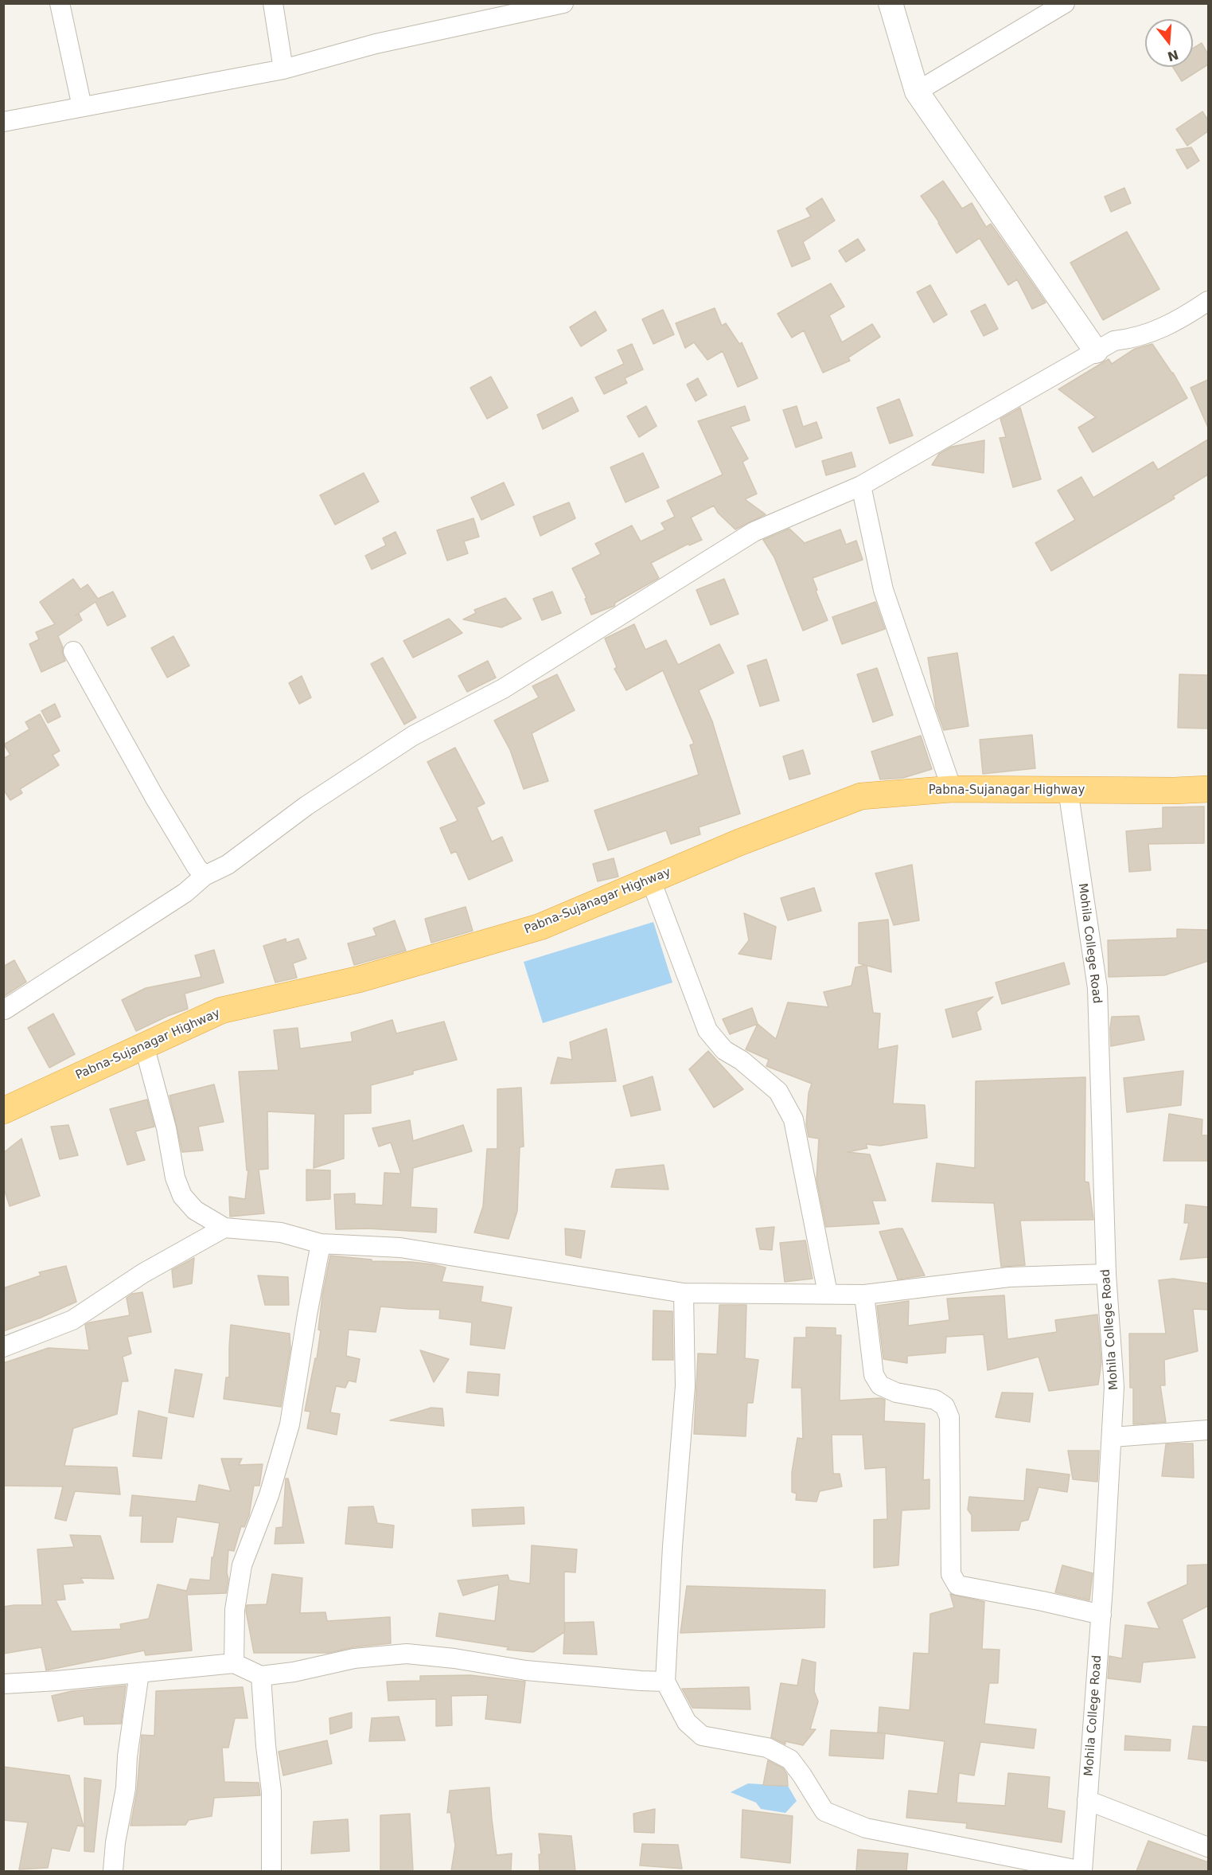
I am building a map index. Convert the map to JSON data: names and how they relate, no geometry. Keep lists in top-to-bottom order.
{
  "streets": {
    "highway": ["Pabna-Sujanagar Highway"],
    "street": ["Mohila College Road"]
  },
  "crossings": [
    ["Pabna-Sujanagar Highway", "Mohila College Road"]
  ],
  "north": "bottom"
}
